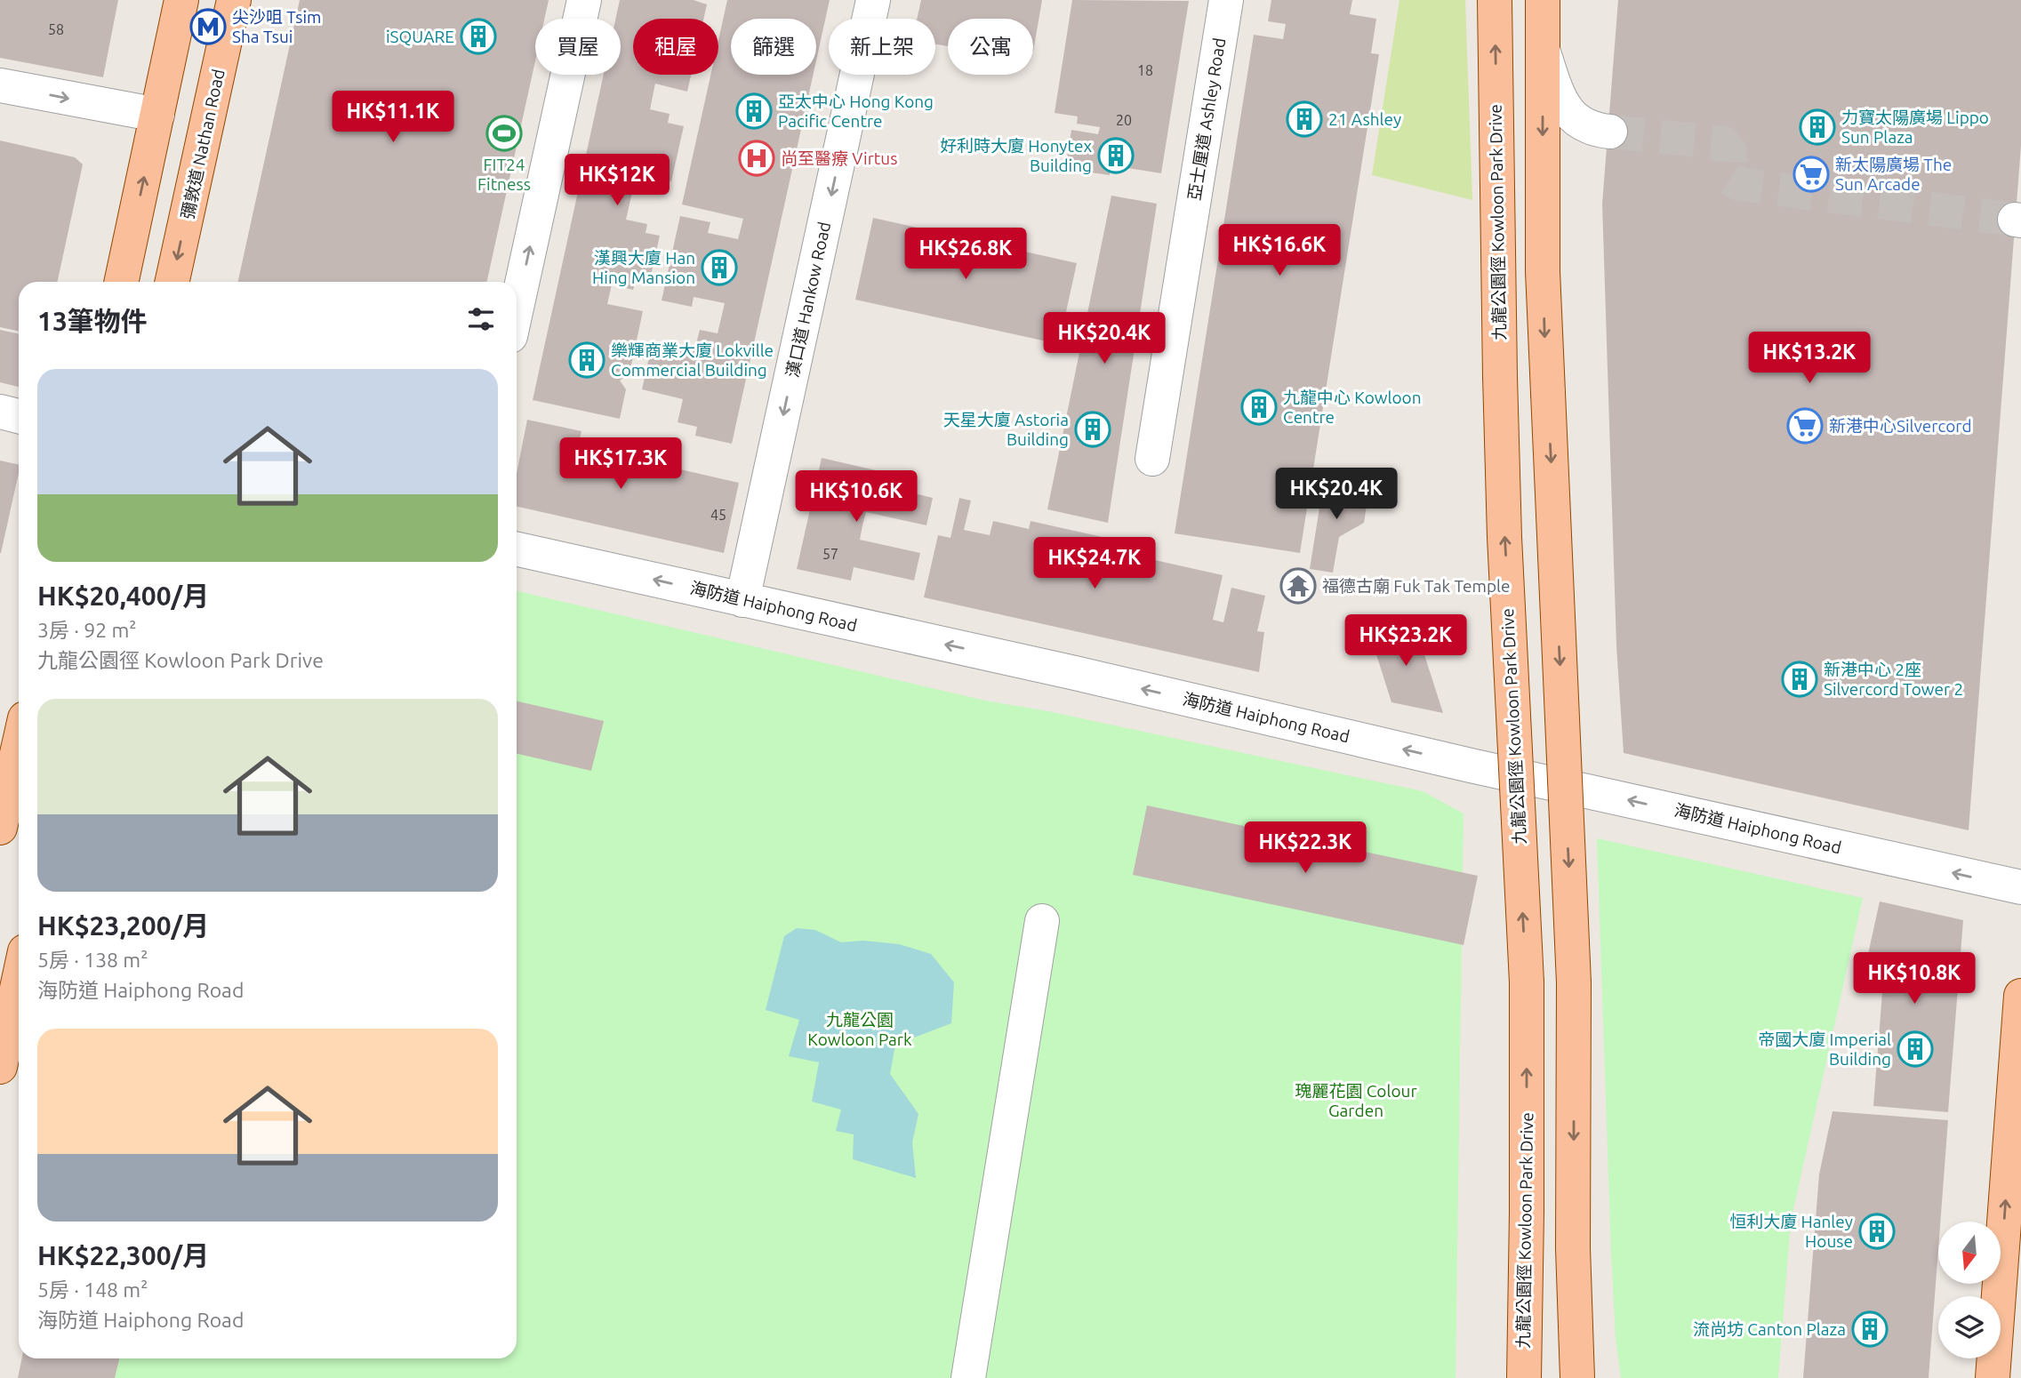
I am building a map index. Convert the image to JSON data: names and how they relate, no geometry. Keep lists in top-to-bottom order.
{
  "streets": {
    "main road": ["彌敦道 Nathan Road", "九龍公園徑 Kowloon Park Drive"],
    "street": ["亞士厘道 Ashley Road", "漢口道 Hankow Road", "海防道 Haiphong Road"]
  },
  "crossings": [
    ["漢口道 Hankow Road", "海防道 Haiphong Road"]
  ],
  "one_way": ["海防道 Haiphong Road"],
  "parks": ["九龍公園 Kowloon Park", "瑰麗花園 Colour Garden"],
  "places": {
    "metro station": ["尖沙咀 Tsim Sha Tsui"],
    "building": [
      "iSQUARE",
      "亞太中心 Hong Kong Pacific Centre",
      "21 Ashley",
      "力寶太陽廣場 Lippo Sun Plaza",
      "好利時大廈 Honytex Building",
      "漢興大廈 Han Hing Mansion",
      "樂輝商業大廈 Lokville Commercial Building",
      "九龍中心 Kowloon Centre",
      "天星大廈 Astoria Building",
      "新港中心 2座 Silvercord Tower 2",
      "帝國大廈 Imperial Building",
      "恒利大廈 Hanley House",
      "流尚坊 Canton Plaza"
    ],
    "sports": ["FIT24 Fitness"],
    "hospital": ["尚至醫療 Virtus"],
    "supermarket": ["新太陽廣場 The Sun Arcade", "新港中心Silvercord"],
    "temple": ["福德古廟 Fuk Tak Temple"]
  },
  "house_numbers": [
    "58",
    "18",
    "20",
    "45",
    "57"
  ],
  "north": "bottom",
  "page": {
    "chip": [
      "買屋",
      "租屋",
      "篩選",
      "新上架",
      "公寓"
    ],
    "price": [
      "HK$11.1K",
      "HK$12K",
      "HK$16.6K",
      "HK$26.8K",
      "HK$20.4K",
      "HK$13.2K",
      "HK$17.3K",
      "HK$20.4K",
      "HK$10.6K",
      "HK$24.7K",
      "HK$23.2K",
      "HK$22.3K",
      "HK$10.8K"
    ],
    "heading": "13筆物件",
    "list": [
      {
        "name": "HK$20,400/月",
        "note": "3房 · 92 m² · 九龍公園徑 Kowloon Park Drive"
      },
      {
        "name": "HK$23,200/月",
        "note": "5房 · 138 m² · 海防道 Haiphong Road"
      },
      {
        "name": "HK$22,300/月",
        "note": "5房 · 148 m² · 海防道 Haiphong Road"
      }
    ]
  }
}
